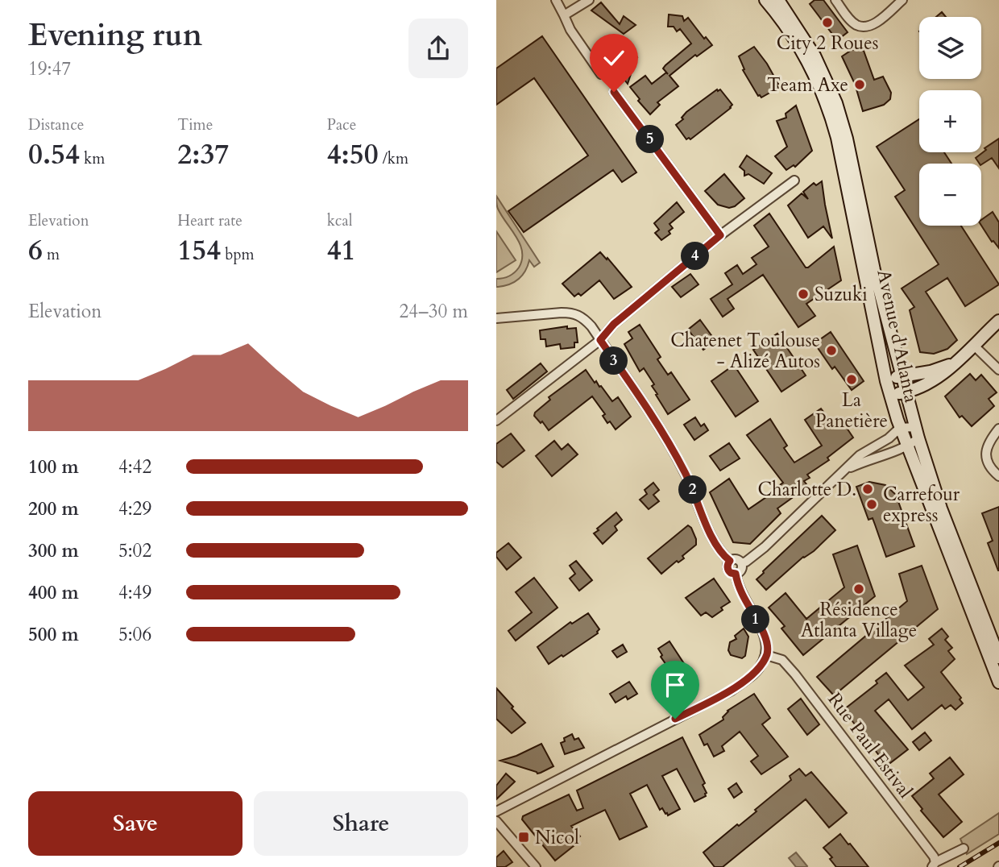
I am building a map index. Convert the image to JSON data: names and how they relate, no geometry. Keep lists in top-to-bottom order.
{
  "streets": {
    "main road": ["Avenue d'Atlanta"],
    "street": ["Rue Paul Estival"]
  },
  "places": {
    "other": [
      "City 2 Roues",
      "Team Axe",
      "Suzuki",
      "Chatenet Toulouse - Alizé Autos",
      "La Panetière",
      "Charlotte D.",
      "Carrefour express",
      "Résidence Atlanta Village"
    ],
    "transit": ["Nicol"]
  },
  "page": {
    "heading": ["Evening run", "19:47"],
    "map_buttons": ["+", "−"],
    "stats": [
      ["Distance", "0.54 km"],
      ["Time", "2:37"],
      ["Pace", "4:50 /km"],
      ["Elevation", "6 m"],
      ["Heart rate", "154 bpm"],
      ["kcal", "41"]
    ],
    "pins": [
      "5",
      "4",
      "3",
      "2",
      "1"
    ],
    "chart": ["Elevation", "24–30 m"],
    "list": [
      {
        "name": "100 m",
        "note": "4:42"
      },
      {
        "name": "200 m",
        "note": "4:29"
      },
      {
        "name": "300 m",
        "note": "5:02"
      },
      {
        "name": "400 m",
        "note": "4:49"
      },
      {
        "name": "500 m",
        "note": "5:06"
      }
    ],
    "buttons": ["Save", "Share"]
  }
}
